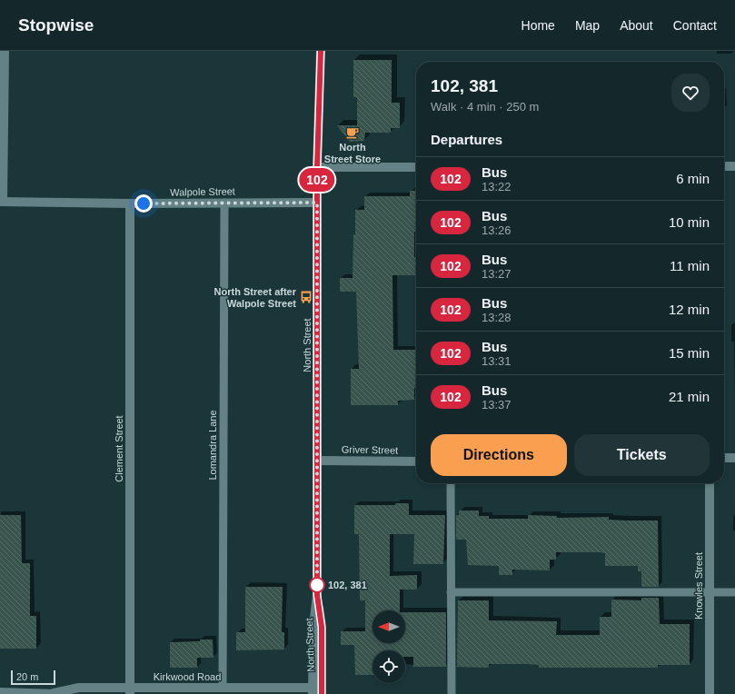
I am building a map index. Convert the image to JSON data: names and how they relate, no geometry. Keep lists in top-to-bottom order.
{
  "streets": {
    "street": [
      "Walpole Street",
      "North Street",
      "Clement Street",
      "Griver Street",
      "Knowles Street",
      "Kirkwood Road"
    ],
    "lane": ["Lomandra Lane"]
  },
  "crossings": [
    ["Walpole Street", "North Street"],
    ["Walpole Street", "Lomandra Lane"],
    ["Walpole Street", "Clement Street"],
    ["North Street", "Griver Street"],
    ["North Street", "Kirkwood Road"],
    ["Lomandra Lane", "Kirkwood Road"],
    ["Clement Street", "Kirkwood Road"]
  ],
  "places": {
    "cafe": ["North Street Store"],
    "bus stop": ["North Street after Walpole Street"],
    "other": ["102, 381"]
  },
  "lines": ["bus line 102"],
  "scale_bar": "20 m",
  "north": "left",
  "page": {
    "header": "Stopwise",
    "nav": [
      "Home",
      "Map",
      "About",
      "Contact"
    ],
    "on_map": "102",
    "heading": [
      ["102, 381", "Walk · 4 min · 250 m"],
      "Departures"
    ],
    "list": [
      {
        "mark": "102",
        "name": "Bus",
        "note": "13:22",
        "value": "6 min"
      },
      {
        "mark": "102",
        "name": "Bus",
        "note": "13:26",
        "value": "10 min"
      },
      {
        "mark": "102",
        "name": "Bus",
        "note": "13:27",
        "value": "11 min"
      },
      {
        "mark": "102",
        "name": "Bus",
        "note": "13:28",
        "value": "12 min"
      },
      {
        "mark": "102",
        "name": "Bus",
        "note": "13:31",
        "value": "15 min"
      },
      {
        "mark": "102",
        "name": "Bus",
        "note": "13:37",
        "value": "21 min"
      }
    ],
    "buttons": ["Directions", "Tickets"],
    "scale": "20 m"
  }
}
